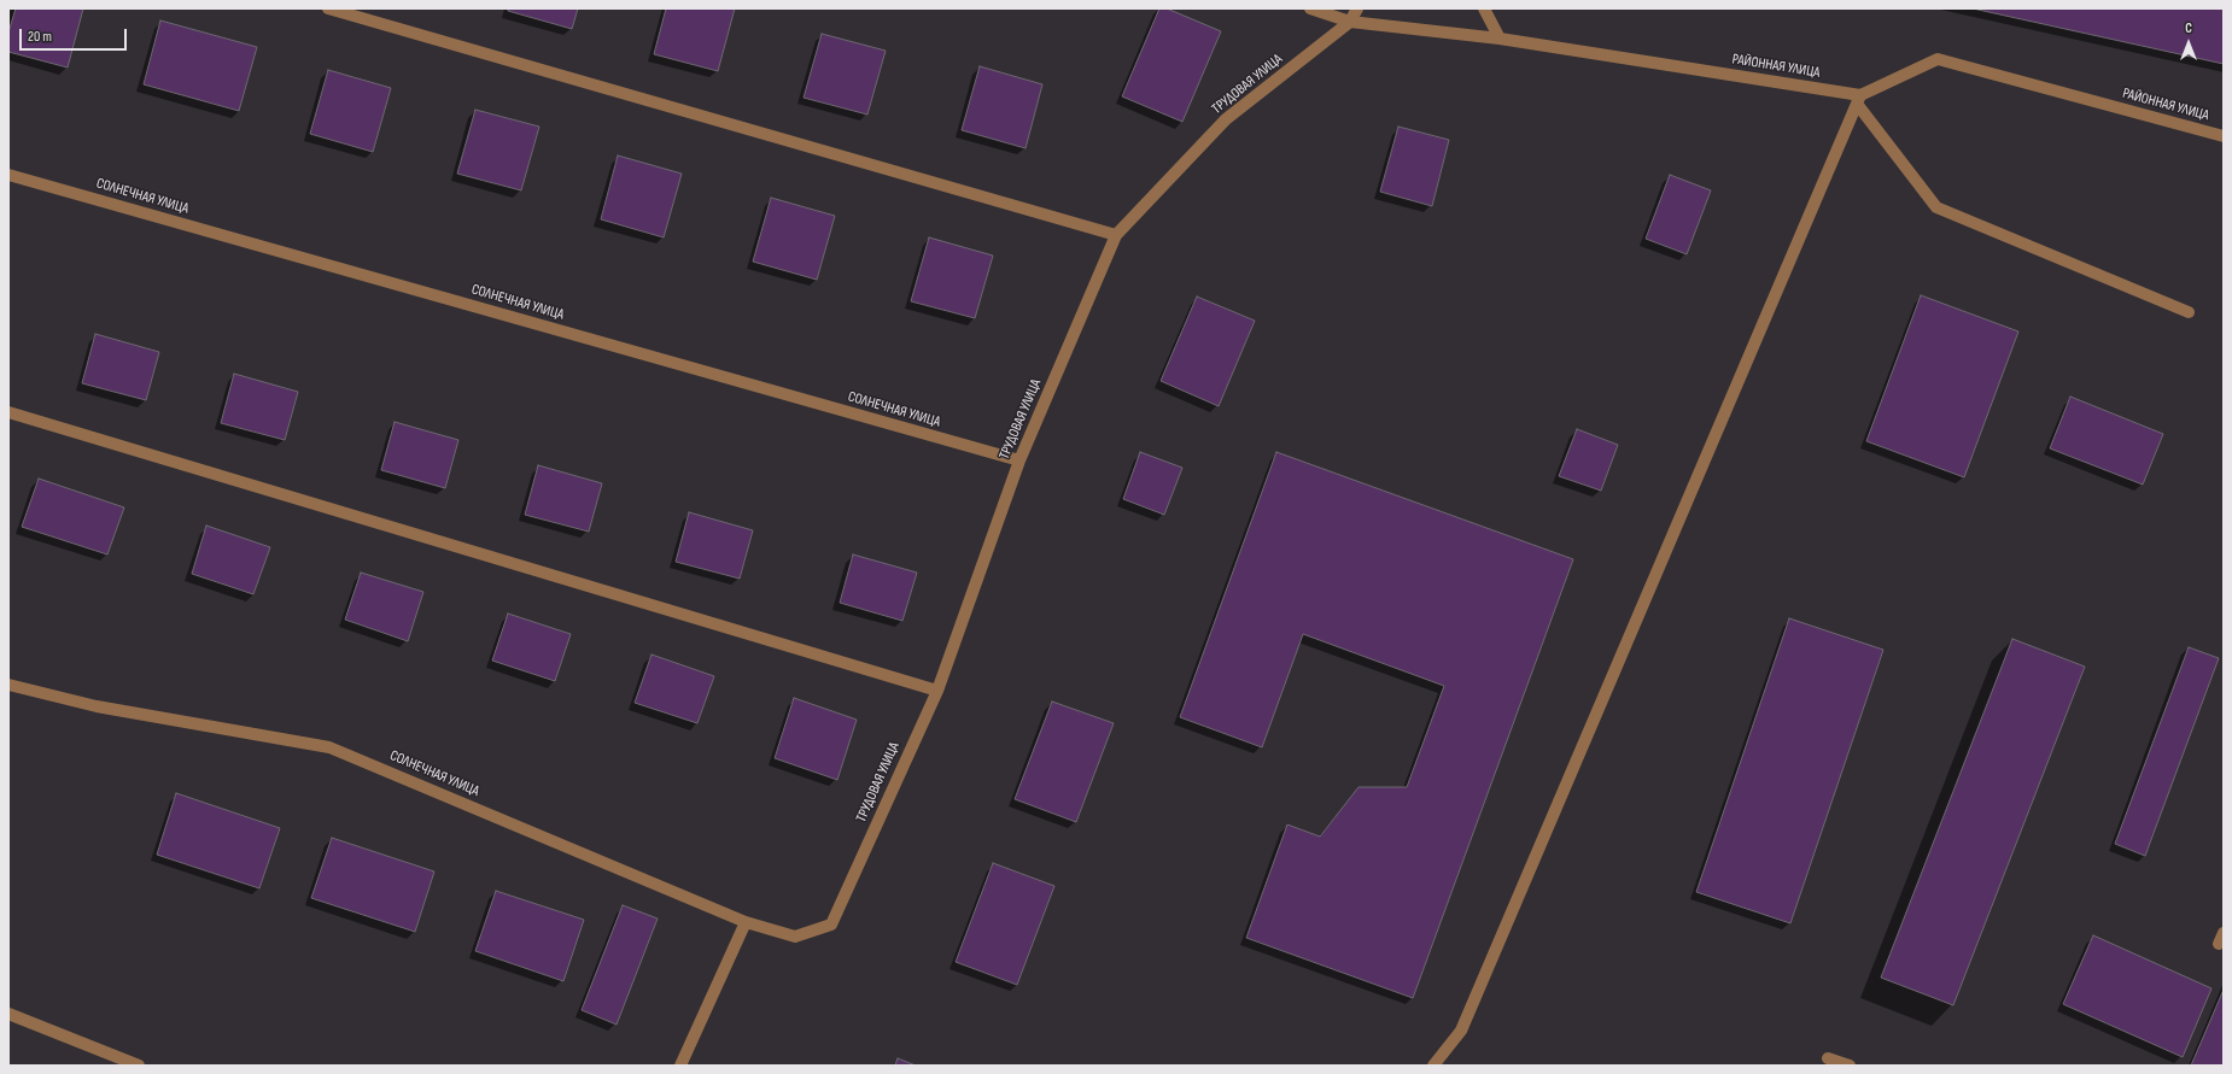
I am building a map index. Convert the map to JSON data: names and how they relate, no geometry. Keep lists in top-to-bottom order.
{
  "streets": {
    "street": ["РАЙОННАЯ УЛИЦА", "ТРУДОВАЯ УЛИЦА", "СОЛНЕЧНАЯ УЛИЦА"]
  },
  "crossings": [
    ["РАЙОННАЯ УЛИЦА", "ТРУДОВАЯ УЛИЦА"],
    ["ТРУДОВАЯ УЛИЦА", "СОЛНЕЧНАЯ УЛИЦА"]
  ],
  "scale_bar": "20 m",
  "north": "top"
}
